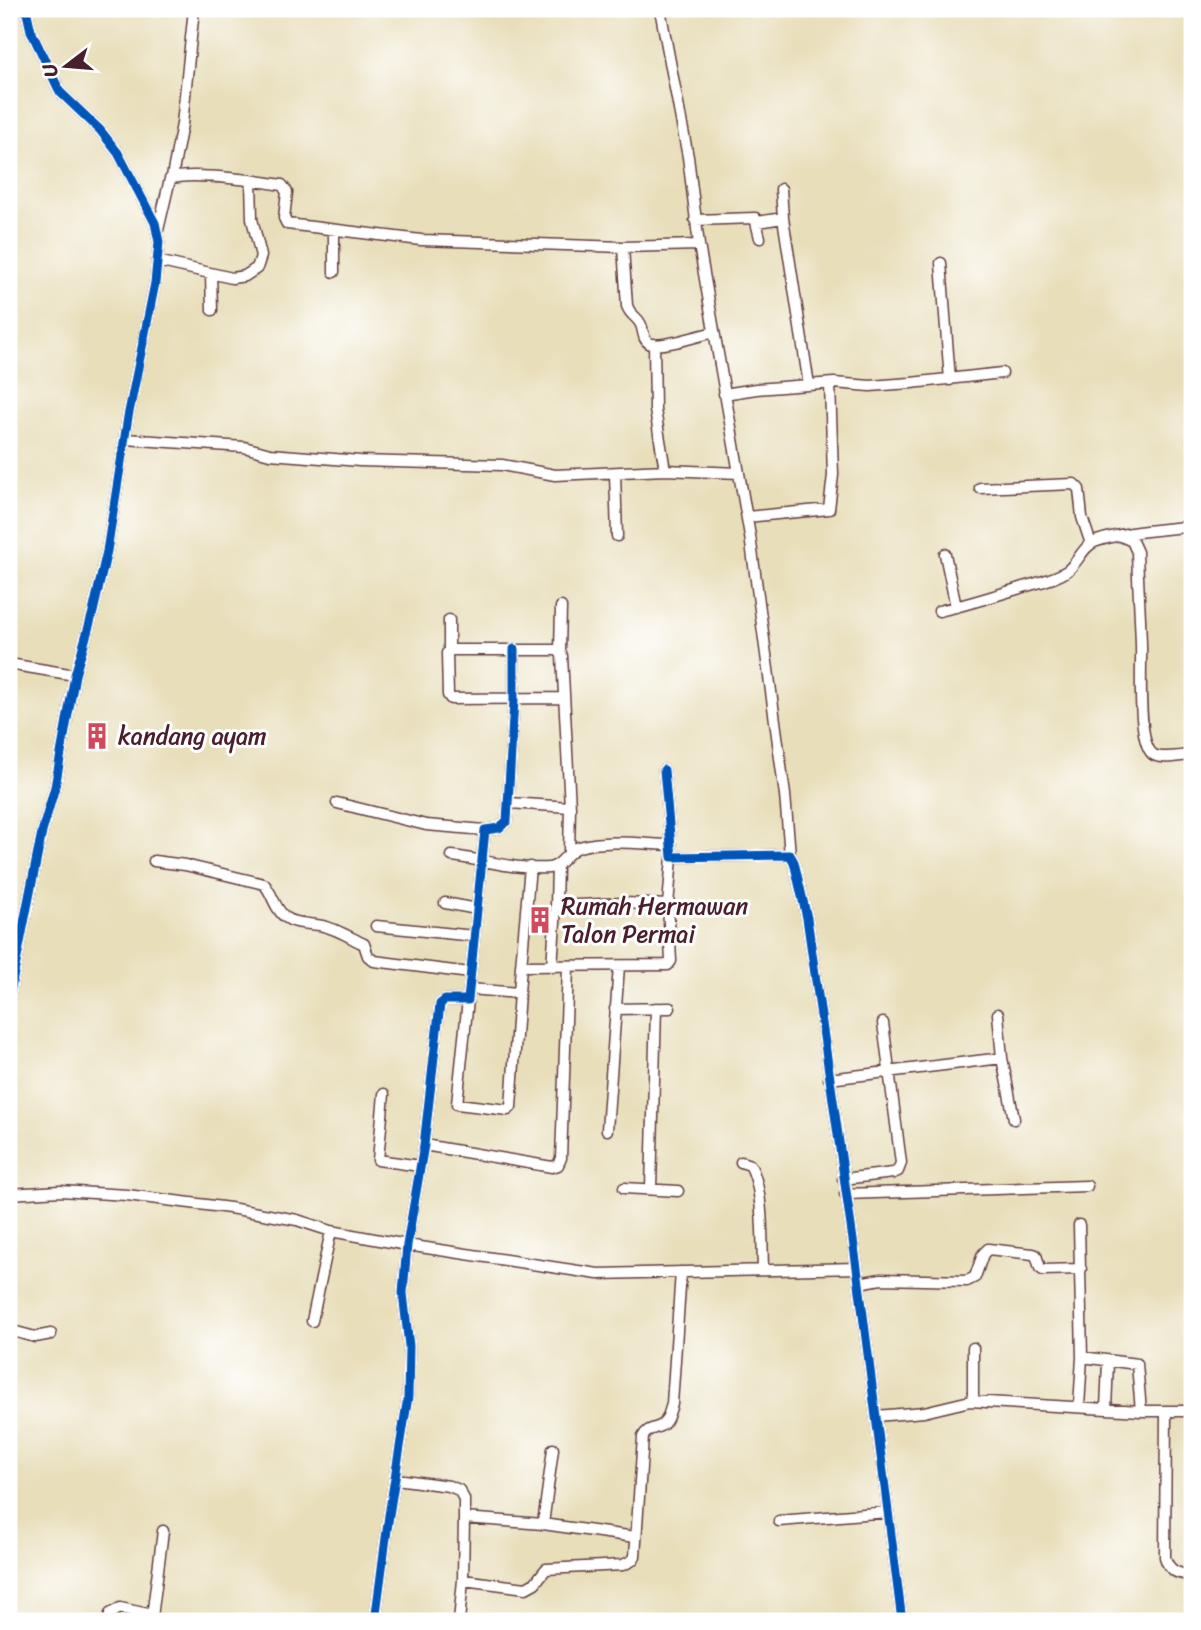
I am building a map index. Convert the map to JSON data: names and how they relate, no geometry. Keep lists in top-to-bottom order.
{
  "places": {
    "building": ["kandang ayam", "Rumah Hermawan Talon Permai"]
  },
  "north": "left"
}
